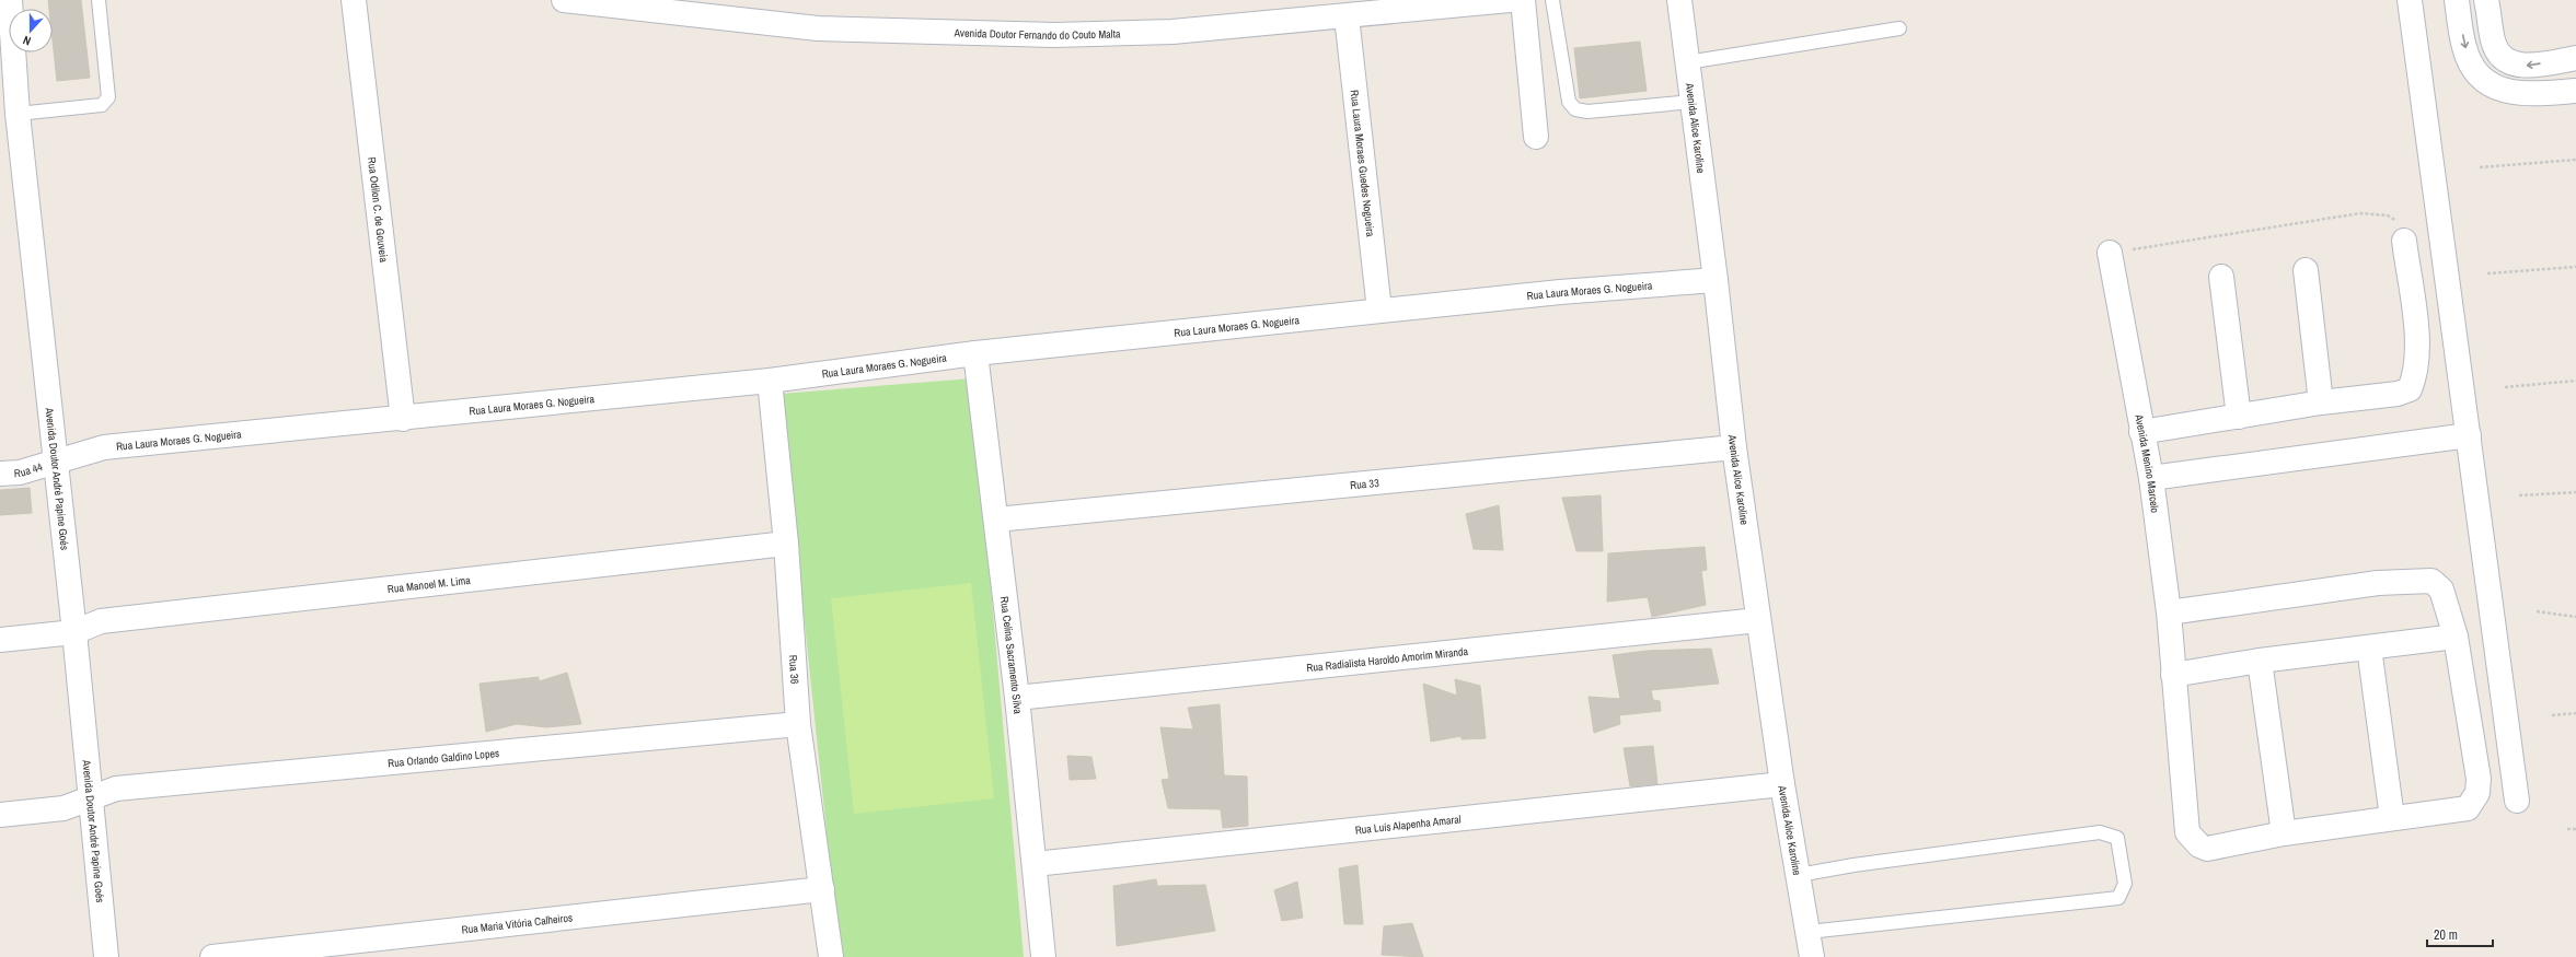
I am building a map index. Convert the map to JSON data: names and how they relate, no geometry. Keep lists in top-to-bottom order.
{
  "streets": {
    "street": [
      "Avenida Doutor Fernando do Couto Malta",
      "Avenida Alice Karoline",
      "Rua Laura Moraes Guedes Nogueira",
      "Rua Odilon C. de Gouveia",
      "Rua Laura Moraes G. Nogueira",
      "Avenida Menino Marcelo",
      "Rua 44",
      "Avenida Doutor André Papine Goés",
      "Rua 33",
      "Rua Manoel M. Lima",
      "Rua Celina Sacramento Silva",
      "Rua Radialista Haroldo Amorim Miranda",
      "Rua 36",
      "Rua Orlando Galdino Lopes",
      "Rua Luís Alapenha Amaral",
      "Rua Maria Vitória Calheiros"
    ]
  },
  "crossings": [
    ["Avenida Doutor Fernando do Couto Malta", "Rua Laura Moraes Guedes Nogueira"],
    ["Avenida Alice Karoline", "Rua Laura Moraes G. Nogueira"],
    ["Avenida Alice Karoline", "Rua 33"],
    ["Avenida Alice Karoline", "Rua Radialista Haroldo Amorim Miranda"],
    ["Avenida Alice Karoline", "Rua Luís Alapenha Amaral"],
    ["Rua Laura Moraes Guedes Nogueira", "Rua Laura Moraes G. Nogueira"],
    ["Rua Odilon C. de Gouveia", "Rua Laura Moraes G. Nogueira"],
    ["Rua Laura Moraes G. Nogueira", "Rua 44"],
    ["Rua Laura Moraes G. Nogueira", "Avenida Doutor André Papine Goés"],
    ["Rua Laura Moraes G. Nogueira", "Rua Celina Sacramento Silva"],
    ["Rua Laura Moraes G. Nogueira", "Rua 36"],
    ["Rua 44", "Avenida Doutor André Papine Goés"],
    ["Avenida Doutor André Papine Goés", "Rua Manoel M. Lima"],
    ["Avenida Doutor André Papine Goés", "Rua Orlando Galdino Lopes"],
    ["Rua 33", "Rua Celina Sacramento Silva"],
    ["Rua Manoel M. Lima", "Rua 36"],
    ["Rua Celina Sacramento Silva", "Rua Radialista Haroldo Amorim Miranda"],
    ["Rua Celina Sacramento Silva", "Rua Luís Alapenha Amaral"],
    ["Rua 36", "Rua Orlando Galdino Lopes"],
    ["Rua 36", "Rua Maria Vitória Calheiros"]
  ],
  "scale_bar": "20 m",
  "north": "bottom"
}
